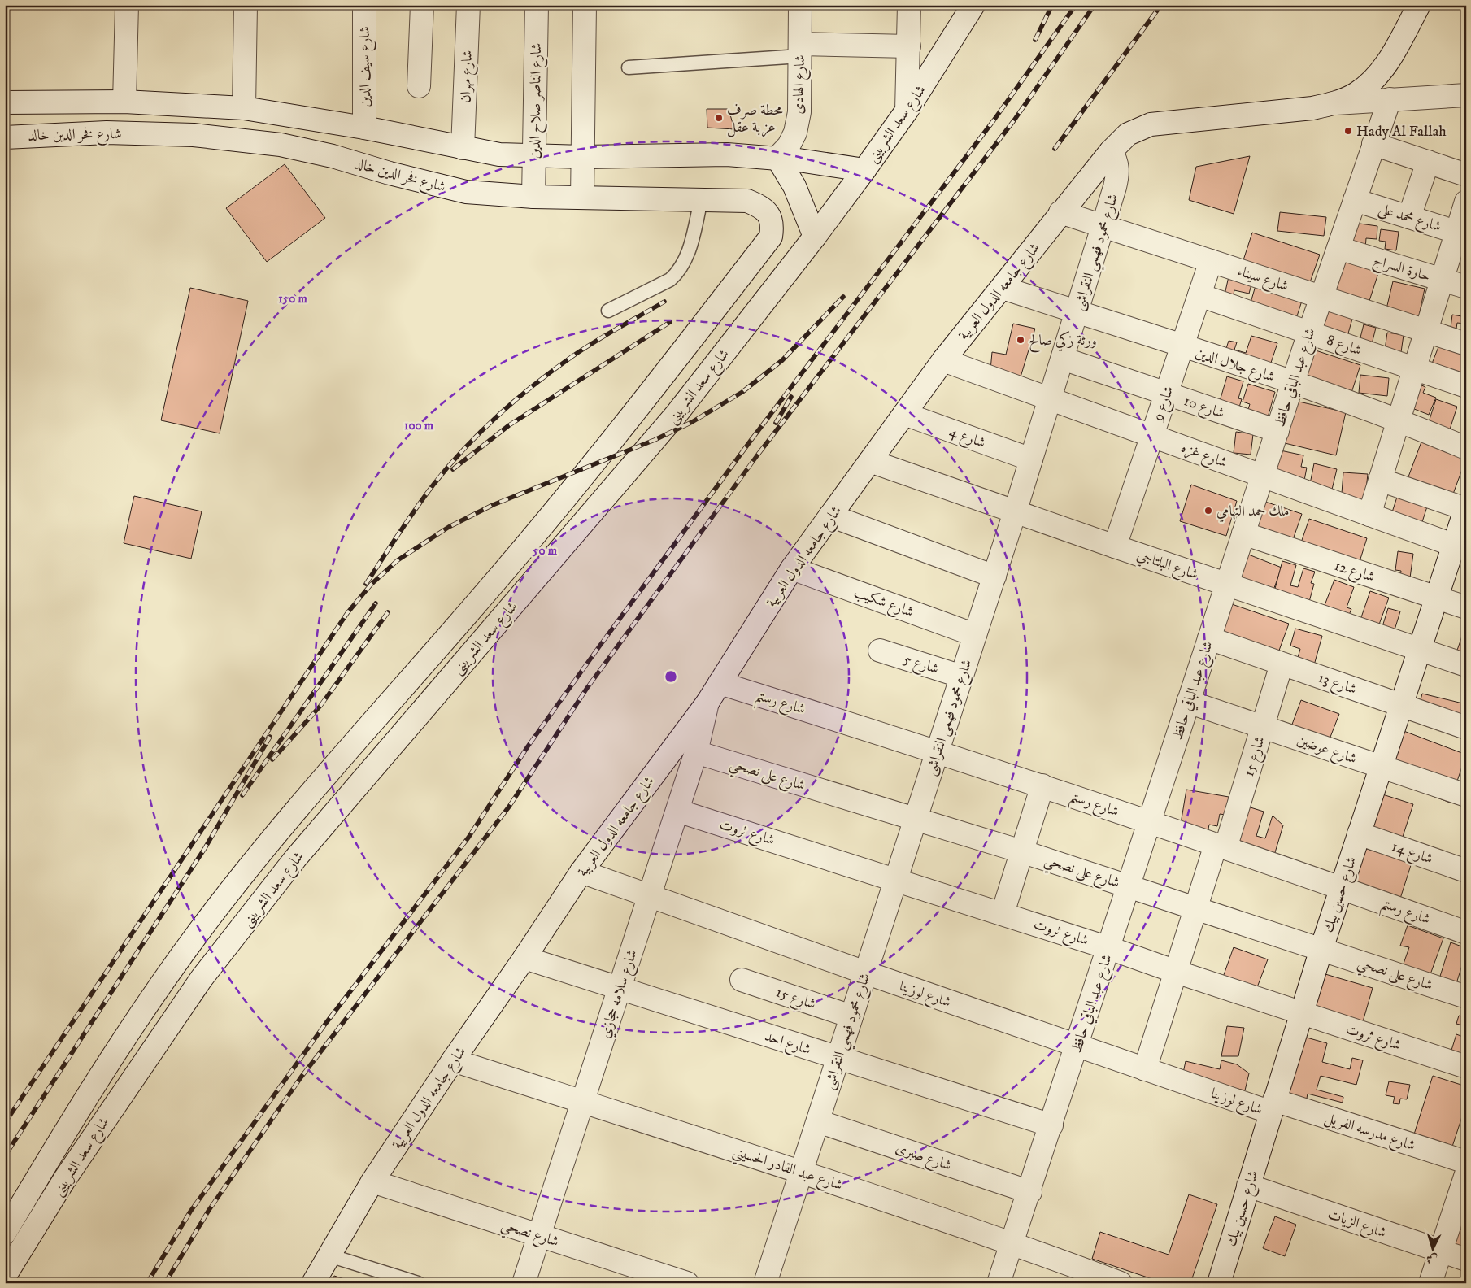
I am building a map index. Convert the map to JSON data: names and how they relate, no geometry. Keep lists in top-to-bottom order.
{
  "streets": {
    "street": [
      "شارع سيف الدين",
      "شارع مهران",
      "شارع الهادى",
      "شارع الناصر صلاح الدين",
      "شارع سعد الشربينى",
      "شارع فخر الدين خالد",
      "شارع محمد على",
      "شارع محمود فهمي النقراشى",
      "حارة السراج",
      "شارع سيناء",
      "شارع جامعه الدول العربية",
      "شارع 8",
      "شارع جلال الدين",
      "شارع عبد الباقي حافظ",
      "شارع 9",
      "شارع 10",
      "شارع 4",
      "شارع غزه",
      "شارع البلتاجي",
      "شارع 12",
      "شارع شكيب",
      "شارع 5",
      "شارع 13",
      "شارع رستم",
      "شارع عوضين",
      "شارع 15",
      "شارع على نصحي",
      "شارع ثروت",
      "شارع 14",
      "شارع حسين بيك",
      "شارع سلامه حجازي",
      "شارع لوزينا",
      "شارع احد",
      "شارع مدرسه الفريل",
      "شارع صبرى",
      "شارع عبد القادر الحسيني",
      "شارع الزيات",
      "شارع نصحي"
    ]
  },
  "crossings": [
    ["شارع الناصر صلاح الدين", "شارع فخر الدين خالد"],
    ["شارع سعد الشربينى", "شارع فخر الدين خالد"],
    ["شارع محمد على", "شارع عبد الباقي حافظ"],
    ["شارع محمود فهمي النقراشى", "شارع سيناء"],
    ["شارع محمود فهمي النقراشى", "شارع جامعه الدول العربية"],
    ["شارع محمود فهمي النقراشى", "شارع جلال الدين"],
    ["شارع محمود فهمي النقراشى", "شارع 10"],
    ["شارع محمود فهمي النقراشى", "شارع 4"],
    ["شارع محمود فهمي النقراشى", "شارع غزه"],
    ["شارع محمود فهمي النقراشى", "شارع البلتاجي"],
    ["شارع محمود فهمي النقراشى", "شارع شكيب"],
    ["شارع محمود فهمي النقراشى", "شارع 5"],
    ["شارع محمود فهمي النقراشى", "شارع رستم"],
    ["شارع محمود فهمي النقراشى", "شارع 15"],
    ["شارع محمود فهمي النقراشى", "شارع على نصحي"],
    ["شارع محمود فهمي النقراشى", "شارع ثروت"],
    ["شارع محمود فهمي النقراشى", "شارع لوزينا"],
    ["شارع محمود فهمي النقراشى", "شارع احد"],
    ["شارع محمود فهمي النقراشى", "شارع صبرى"],
    ["شارع محمود فهمي النقراشى", "شارع عبد القادر الحسيني"],
    ["حارة السراج", "شارع عبد الباقي حافظ"],
    ["شارع سيناء", "شارع جامعه الدول العربية"],
    ["شارع سيناء", "شارع عبد الباقي حافظ"],
    ["شارع سيناء", "شارع 9"],
    ["شارع جامعه الدول العربية", "شارع جلال الدين"],
    ["شارع جامعه الدول العربية", "شارع 4"],
    ["شارع جامعه الدول العربية", "شارع غزه"],
    ["شارع جامعه الدول العربية", "شارع البلتاجي"],
    ["شارع جامعه الدول العربية", "شارع شكيب"],
    ["شارع جامعه الدول العربية", "شارع رستم"],
    ["شارع جامعه الدول العربية", "شارع سلامه حجازي"],
    ["شارع جامعه الدول العربية", "شارع لوزينا"],
    ["شارع جامعه الدول العربية", "شارع احد"],
    ["شارع جامعه الدول العربية", "شارع عبد القادر الحسيني"],
    ["شارع جامعه الدول العربية", "شارع نصحي"],
    ["شارع 8", "شارع عبد الباقي حافظ"],
    ["شارع 8", "شارع 9"],
    ["شارع جلال الدين", "شارع عبد الباقي حافظ"],
    ["شارع جلال الدين", "شارع 9"],
    ["شارع عبد الباقي حافظ", "شارع 10"],
    ["شارع عبد الباقي حافظ", "شارع غزه"],
    ["شارع عبد الباقي حافظ", "شارع البلتاجي"],
    ["شارع عبد الباقي حافظ", "شارع 12"],
    ["شارع عبد الباقي حافظ", "شارع 13"],
    ["شارع عبد الباقي حافظ", "شارع رستم"],
    ["شارع عبد الباقي حافظ", "شارع عوضين"],
    ["شارع عبد الباقي حافظ", "شارع على نصحي"],
    ["شارع عبد الباقي حافظ", "شارع ثروت"],
    ["شارع عبد الباقي حافظ", "شارع لوزينا"],
    ["شارع عبد الباقي حافظ", "شارع احد"],
    ["شارع عبد الباقي حافظ", "شارع صبرى"],
    ["شارع عبد الباقي حافظ", "شارع عبد القادر الحسيني"],
    ["شارع 9", "شارع 10"],
    ["شارع 9", "شارع غزه"],
    ["شارع 9", "شارع البلتاجي"],
    ["شارع غزه", "شارع حسين بيك"],
    ["شارع البلتاجي", "شارع حسين بيك"],
    ["شارع 12", "شارع حسين بيك"],
    ["شارع 13", "شارع 15"],
    ["شارع 13", "شارع حسين بيك"],
    ["شارع رستم", "شارع 15"],
    ["شارع رستم", "شارع حسين بيك"],
    ["شارع عوضين", "شارع 15"],
    ["شارع عوضين", "شارع حسين بيك"],
    ["شارع 15", "شارع على نصحي"],
    ["شارع 15", "شارع ثروت"],
    ["شارع 15", "شارع لوزينا"],
    ["شارع على نصحي", "شارع حسين بيك"],
    ["شارع على نصحي", "شارع سلامه حجازي"],
    ["شارع ثروت", "شارع حسين بيك"],
    ["شارع ثروت", "شارع سلامه حجازي"],
    ["شارع 14", "شارع حسين بيك"],
    ["شارع حسين بيك", "شارع لوزينا"],
    ["شارع حسين بيك", "شارع مدرسه الفريل"],
    ["شارع حسين بيك", "شارع الزيات"],
    ["شارع سلامه حجازي", "شارع لوزينا"],
    ["شارع سلامه حجازي", "شارع احد"],
    ["شارع سلامه حجازي", "شارع عبد القادر الحسيني"],
    ["شارع سلامه حجازي", "شارع نصحي"],
    ["شارع لوزينا", "شارع مدرسه الفريل"]
  ],
  "places": [
    "محطة صرف عزبة عقل",
    "Hady Al Fallah",
    "ورثة زكي صالح",
    "ملك حمد التهامي"
  ],
  "north": "bottom",
  "rings": ["150 m", "100 m", "50 m"]
}
